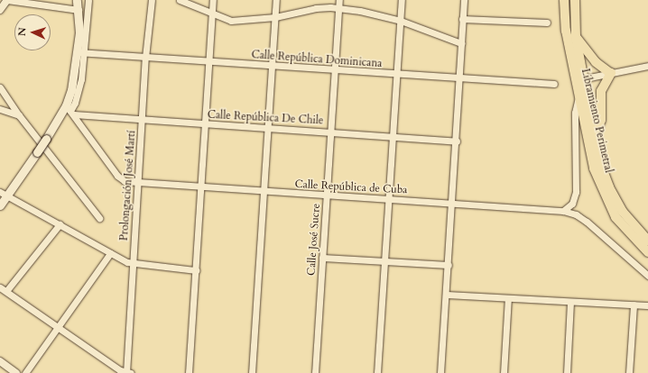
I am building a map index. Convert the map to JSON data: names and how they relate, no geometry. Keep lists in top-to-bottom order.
{
  "streets": {
    "main road": ["Libramiento Perimetral"],
    "street": [
      "Calle República Dominicana",
      "Calle República De Chile",
      "Prolongación José Martí",
      "Calle República de Cuba",
      "Calle José Sucre"
    ]
  },
  "crossings": [
    ["Calle República Dominicana", "Prolongación José Martí"],
    ["Calle República Dominicana", "Calle José Sucre"],
    ["Calle República De Chile", "Prolongación José Martí"],
    ["Calle República De Chile", "Calle República de Cuba"],
    ["Calle República De Chile", "Calle José Sucre"],
    ["Prolongación José Martí", "Calle República de Cuba"],
    ["Calle República de Cuba", "Calle José Sucre"]
  ],
  "north": "left"
}
